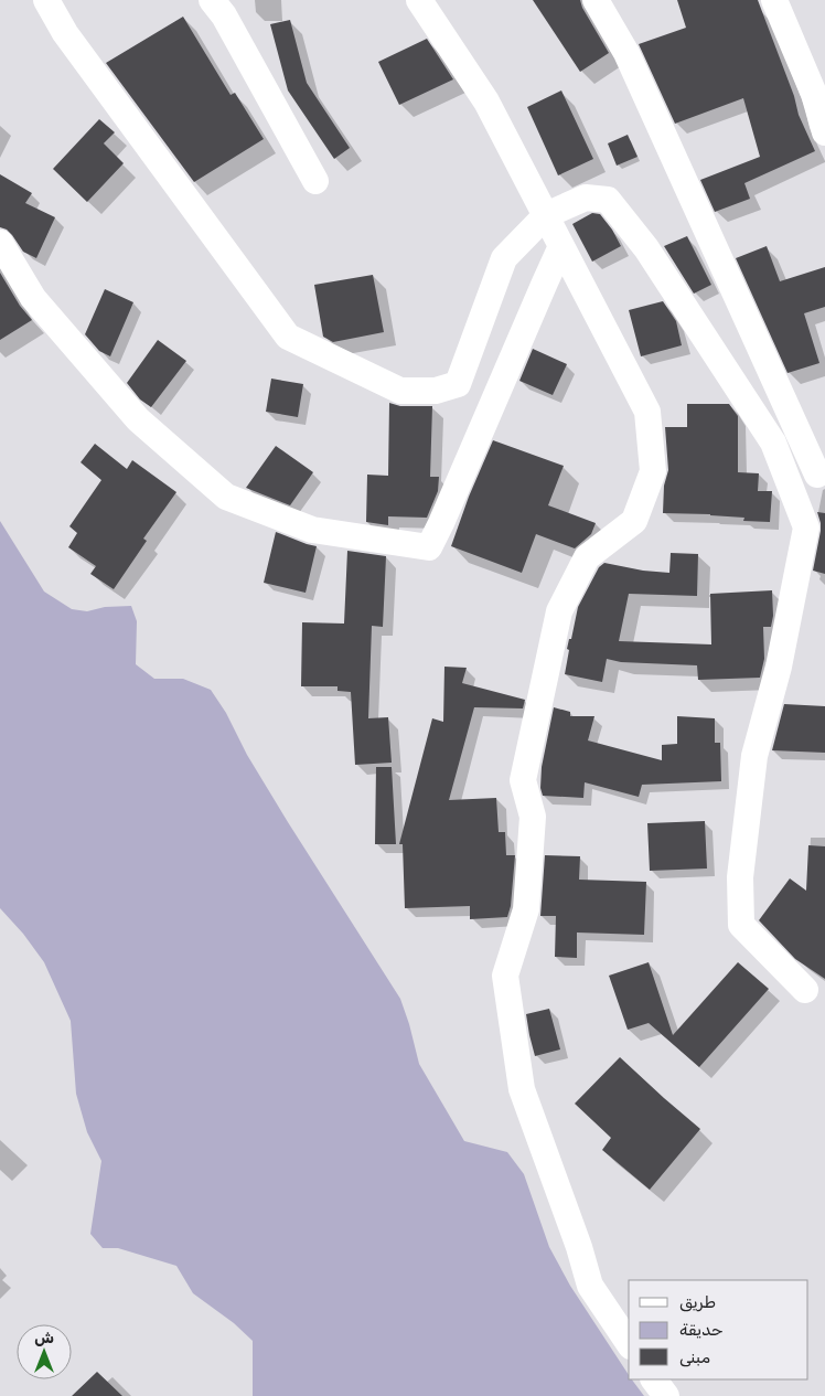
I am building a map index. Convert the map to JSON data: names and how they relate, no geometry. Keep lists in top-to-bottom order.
{
  "legend": ["طريق", "حديقة", "مبنى"],
  "north": "top"
}
